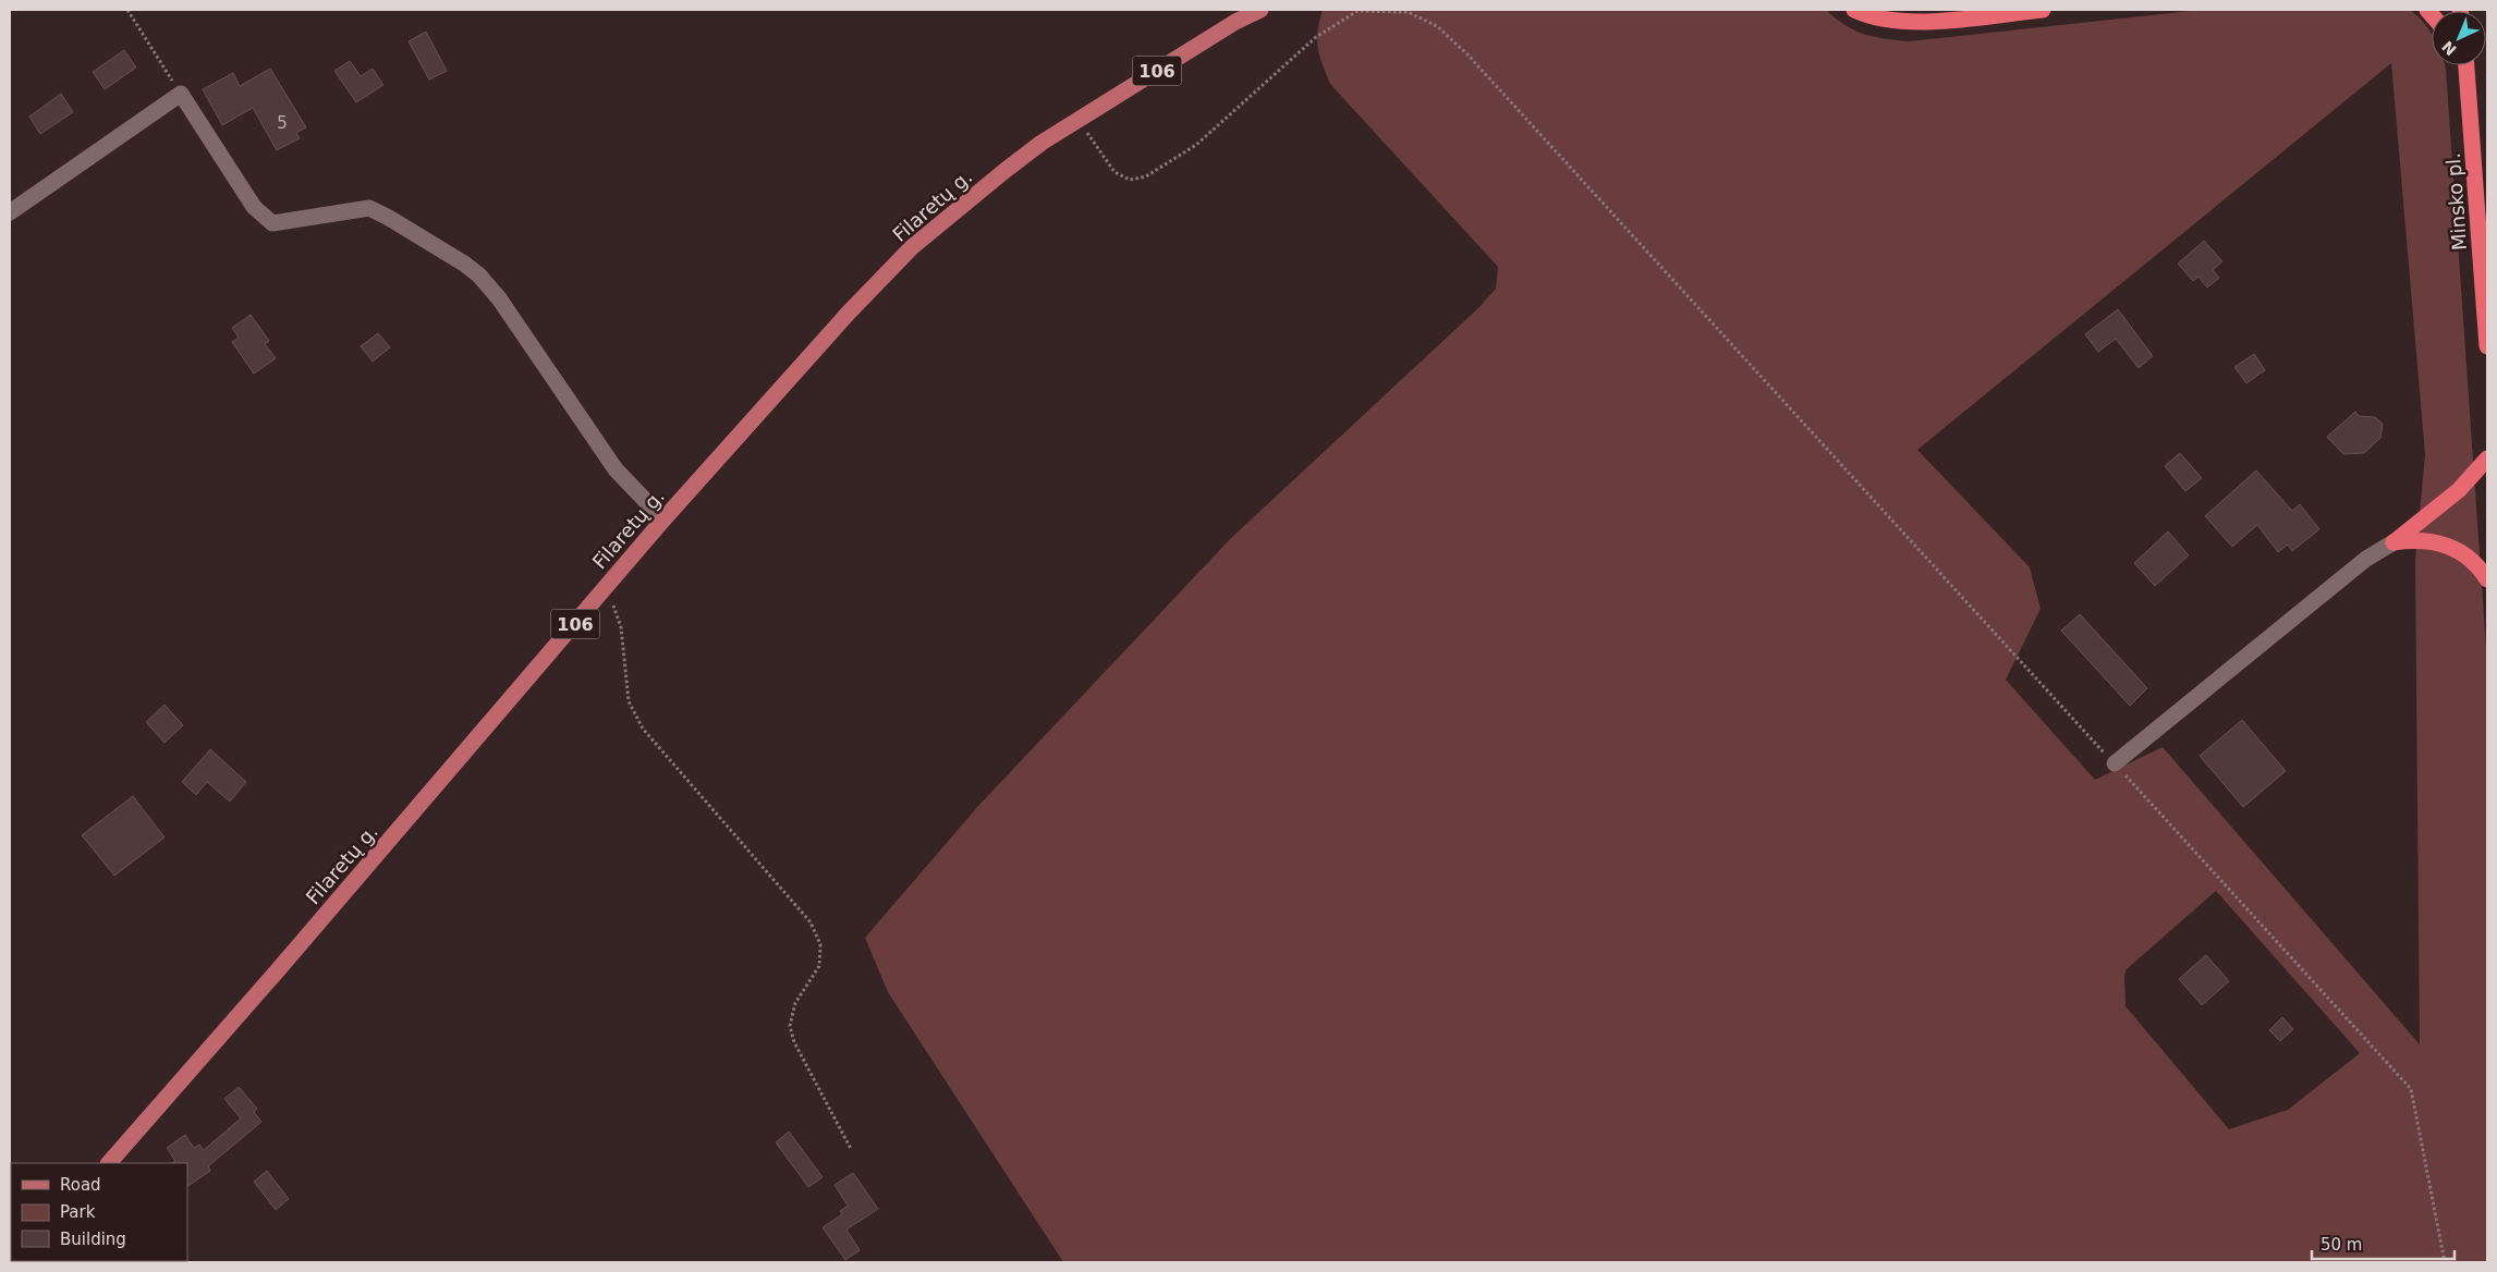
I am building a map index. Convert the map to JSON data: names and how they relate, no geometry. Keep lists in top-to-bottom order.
{
  "streets": {
    "highway": ["Minsko pl."],
    "main road": ["106", "Filaretų g."]
  },
  "house_numbers": ["5"],
  "legend": ["Road", "Park", "Building"],
  "scale_bar": "50 m",
  "north": "bottom left"
}
